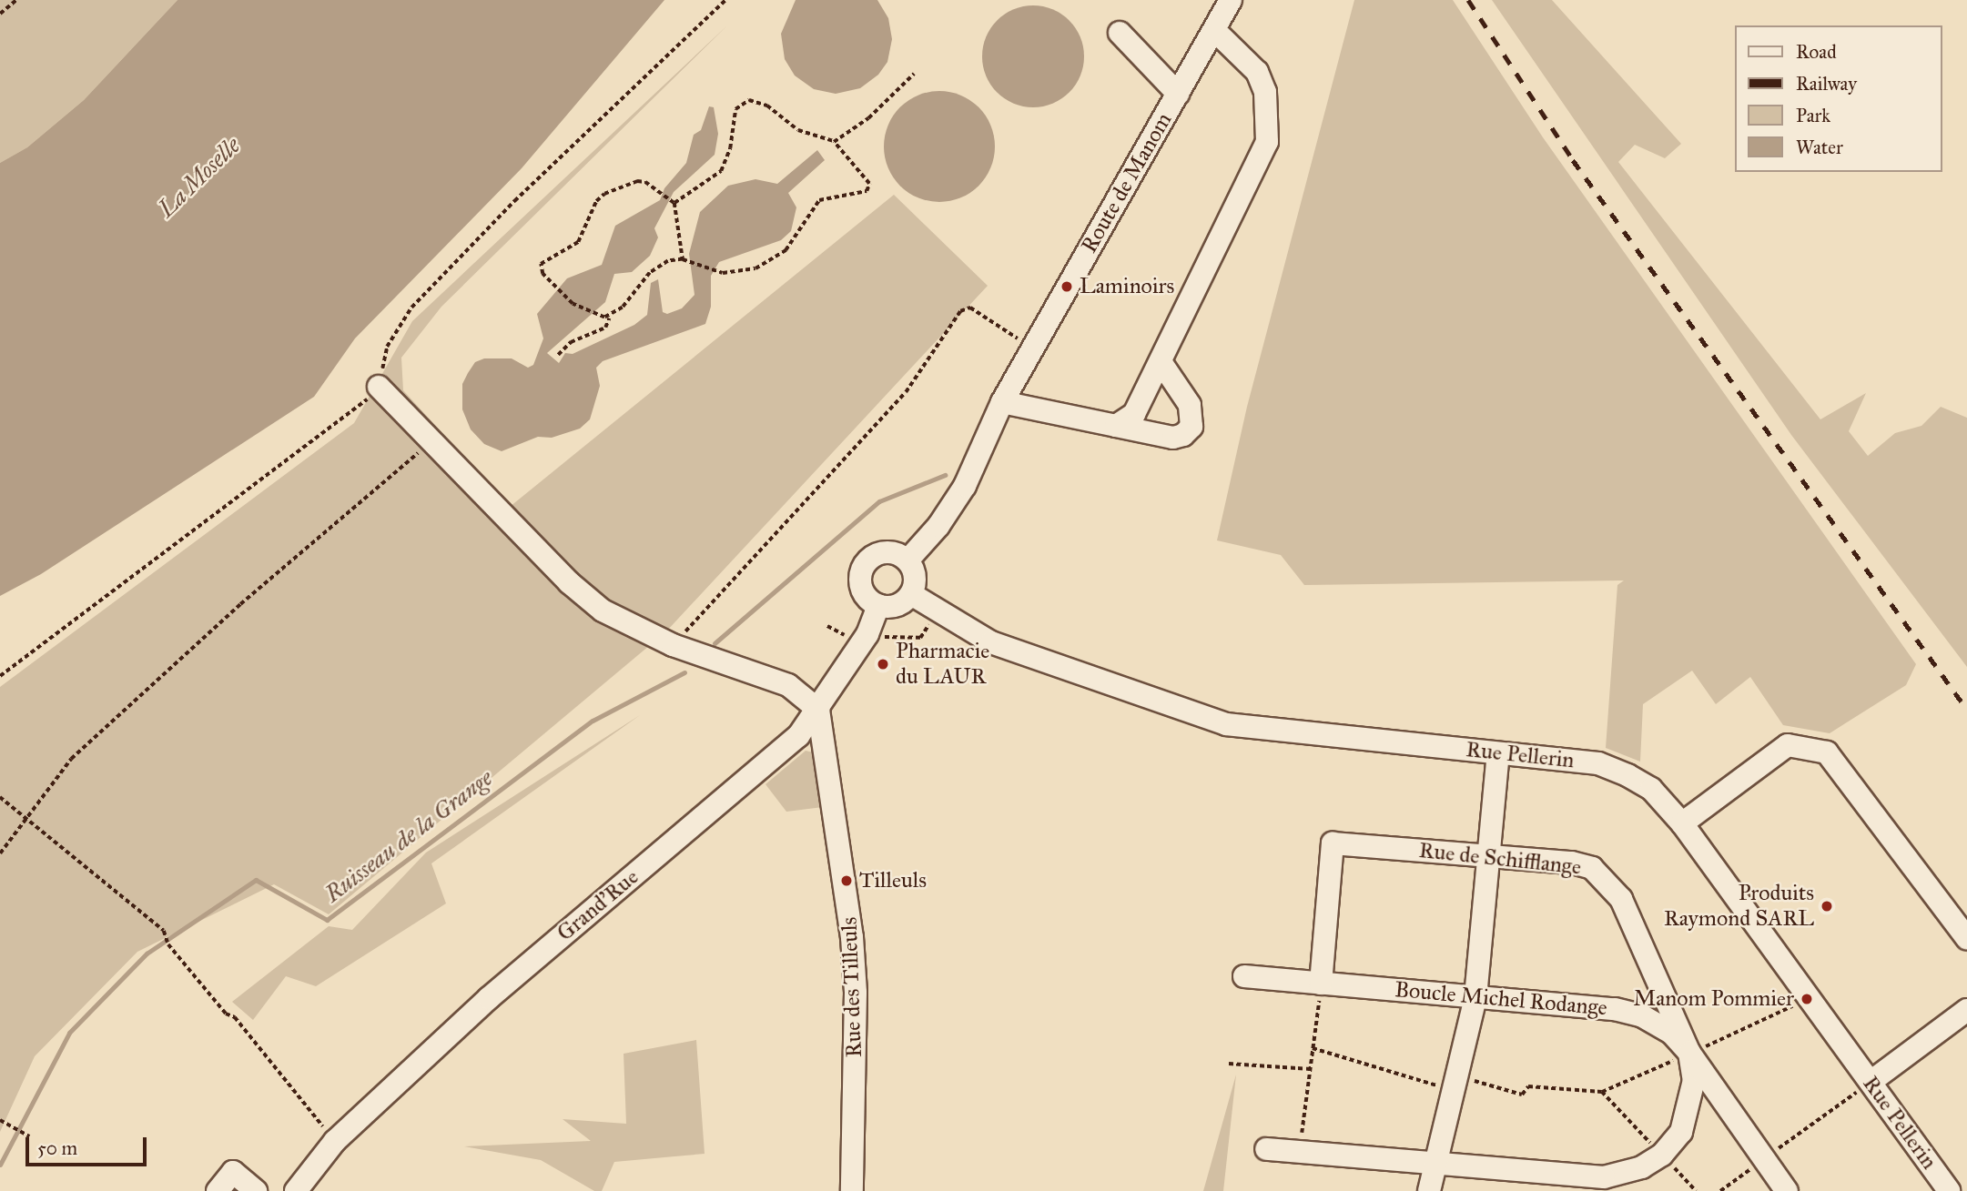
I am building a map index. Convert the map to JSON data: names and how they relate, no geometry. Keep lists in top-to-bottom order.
{
  "streets": {
    "street": [
      "Route de Manom",
      "Rue Pellerin",
      "Rue de Schifflange",
      "Grand'Rue",
      "Rue des Tilleuls",
      "Boucle Michel Rodange"
    ]
  },
  "crossings": [
    ["Route de Manom", "Rue Pellerin"],
    ["Route de Manom", "Grand'Rue"],
    ["Rue Pellerin", "Grand'Rue"],
    ["Rue de Schifflange", "Boucle Michel Rodange"],
    ["Grand'Rue", "Rue des Tilleuls"]
  ],
  "water": ["La Moselle", "Ruisseau de la Grange"],
  "places": [
    "Laminoirs",
    "Pharmacie du LAUR",
    "Tilleuls",
    "Produits Raymond SARL",
    "Manom Pommier"
  ],
  "legend": [
    "Road",
    "Railway",
    "Park",
    "Water"
  ],
  "scale_bar": "50 m"
}
